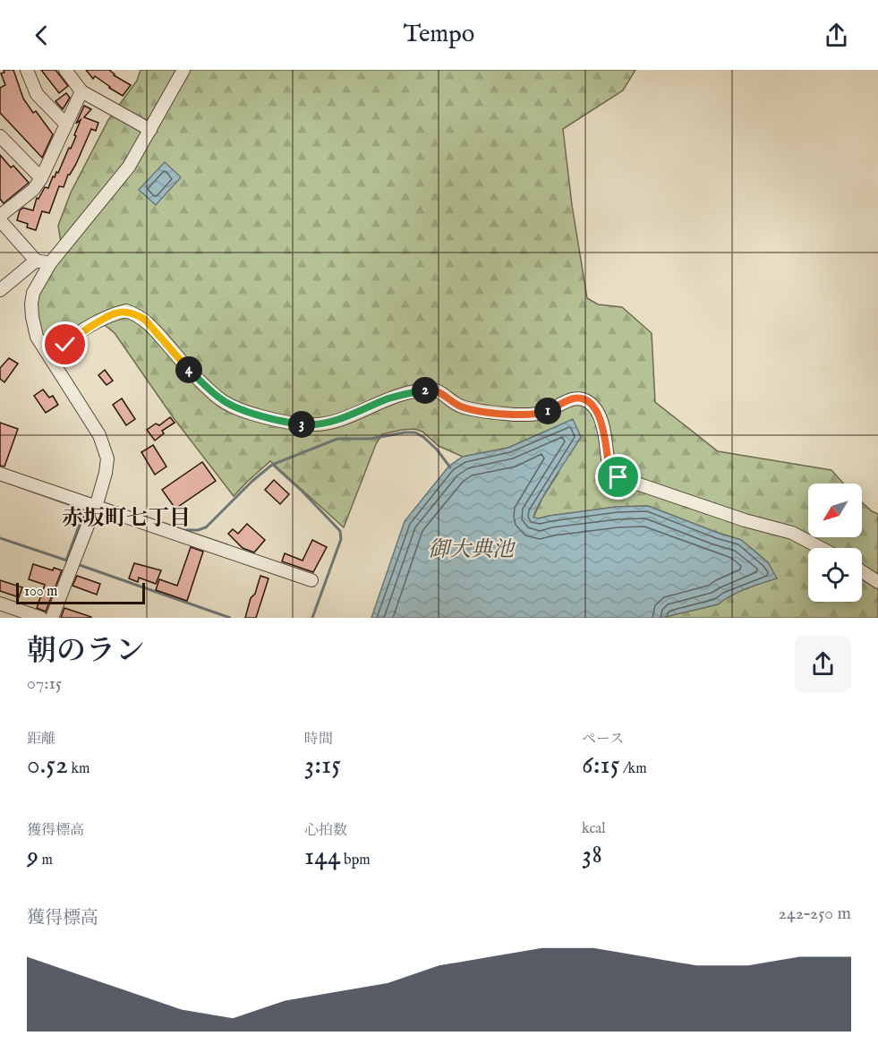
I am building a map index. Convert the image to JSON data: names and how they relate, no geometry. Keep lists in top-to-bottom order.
{
  "districts": ["赤坂町七丁目"],
  "water": ["御大典池"],
  "scale_bar": "100 m",
  "north": "bottom left",
  "page": {
    "header": "Tempo",
    "pins": [
      "4",
      "2",
      "1",
      "3"
    ],
    "scale": "100 m",
    "heading": ["朝のラン", "07:15"],
    "stats": [
      ["距離", "0.52 km"],
      ["時間", "3:15"],
      ["ペース", "6:15 /km"],
      ["獲得標高", "9 m"],
      ["心拍数", "144 bpm"],
      ["kcal", "38"]
    ],
    "chart": ["獲得標高", "242–250 m"]
  }
}
